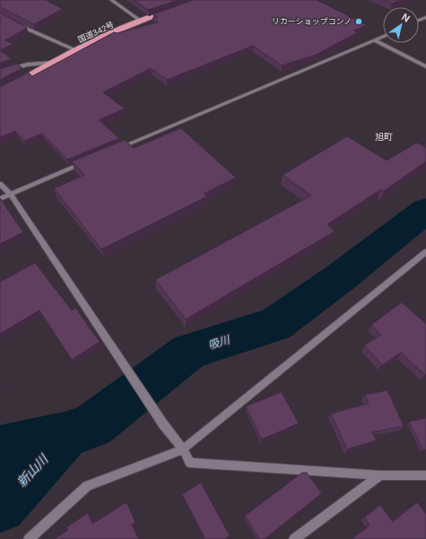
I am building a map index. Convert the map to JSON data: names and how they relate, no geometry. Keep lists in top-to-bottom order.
{
  "streets": {
    "highway": ["国道342号"]
  },
  "districts": ["旭町"],
  "water": ["吸川", "新山川"],
  "places": ["リカーショップコンノ"],
  "north": "top right"
}
